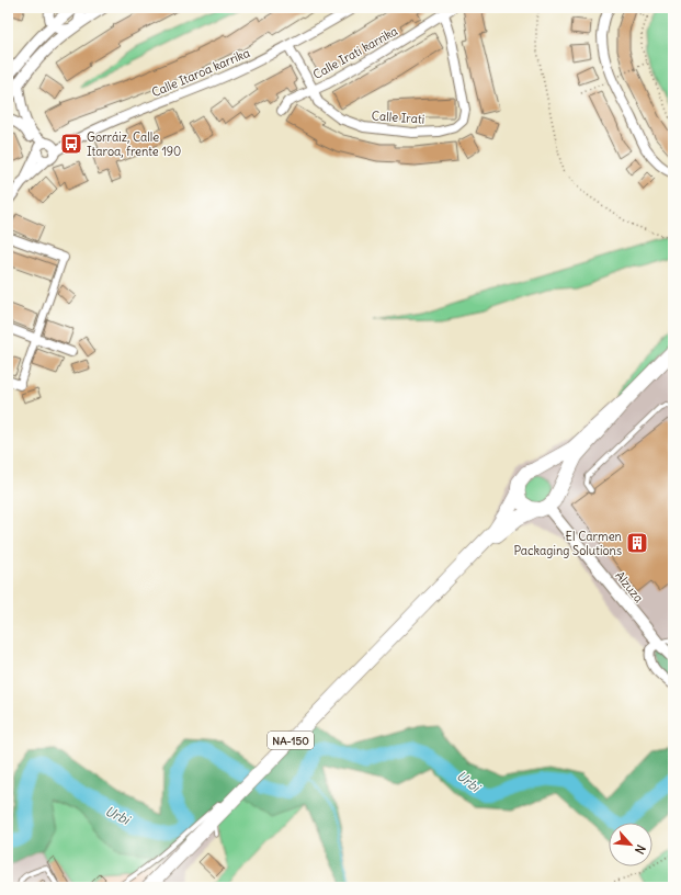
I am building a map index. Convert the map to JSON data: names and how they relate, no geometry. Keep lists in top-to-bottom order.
{
  "streets": {
    "main road": ["NA-150"],
    "street": [
      "Calle Irati karrika",
      "Calle Itaroa karrika",
      "Calle Irati",
      "Alzuza"
    ]
  },
  "crossings": [
    ["Calle Irati karrika", "Calle Irati"],
    ["Calle Itaroa karrika", "Calle Irati"]
  ],
  "water": ["Urbi"],
  "places": {
    "bus stop": ["Gorráiz, Calle Itaroa, frente 190"],
    "building": ["El Carmen Packaging Solutions"]
  },
  "north": "bottom right"
}
